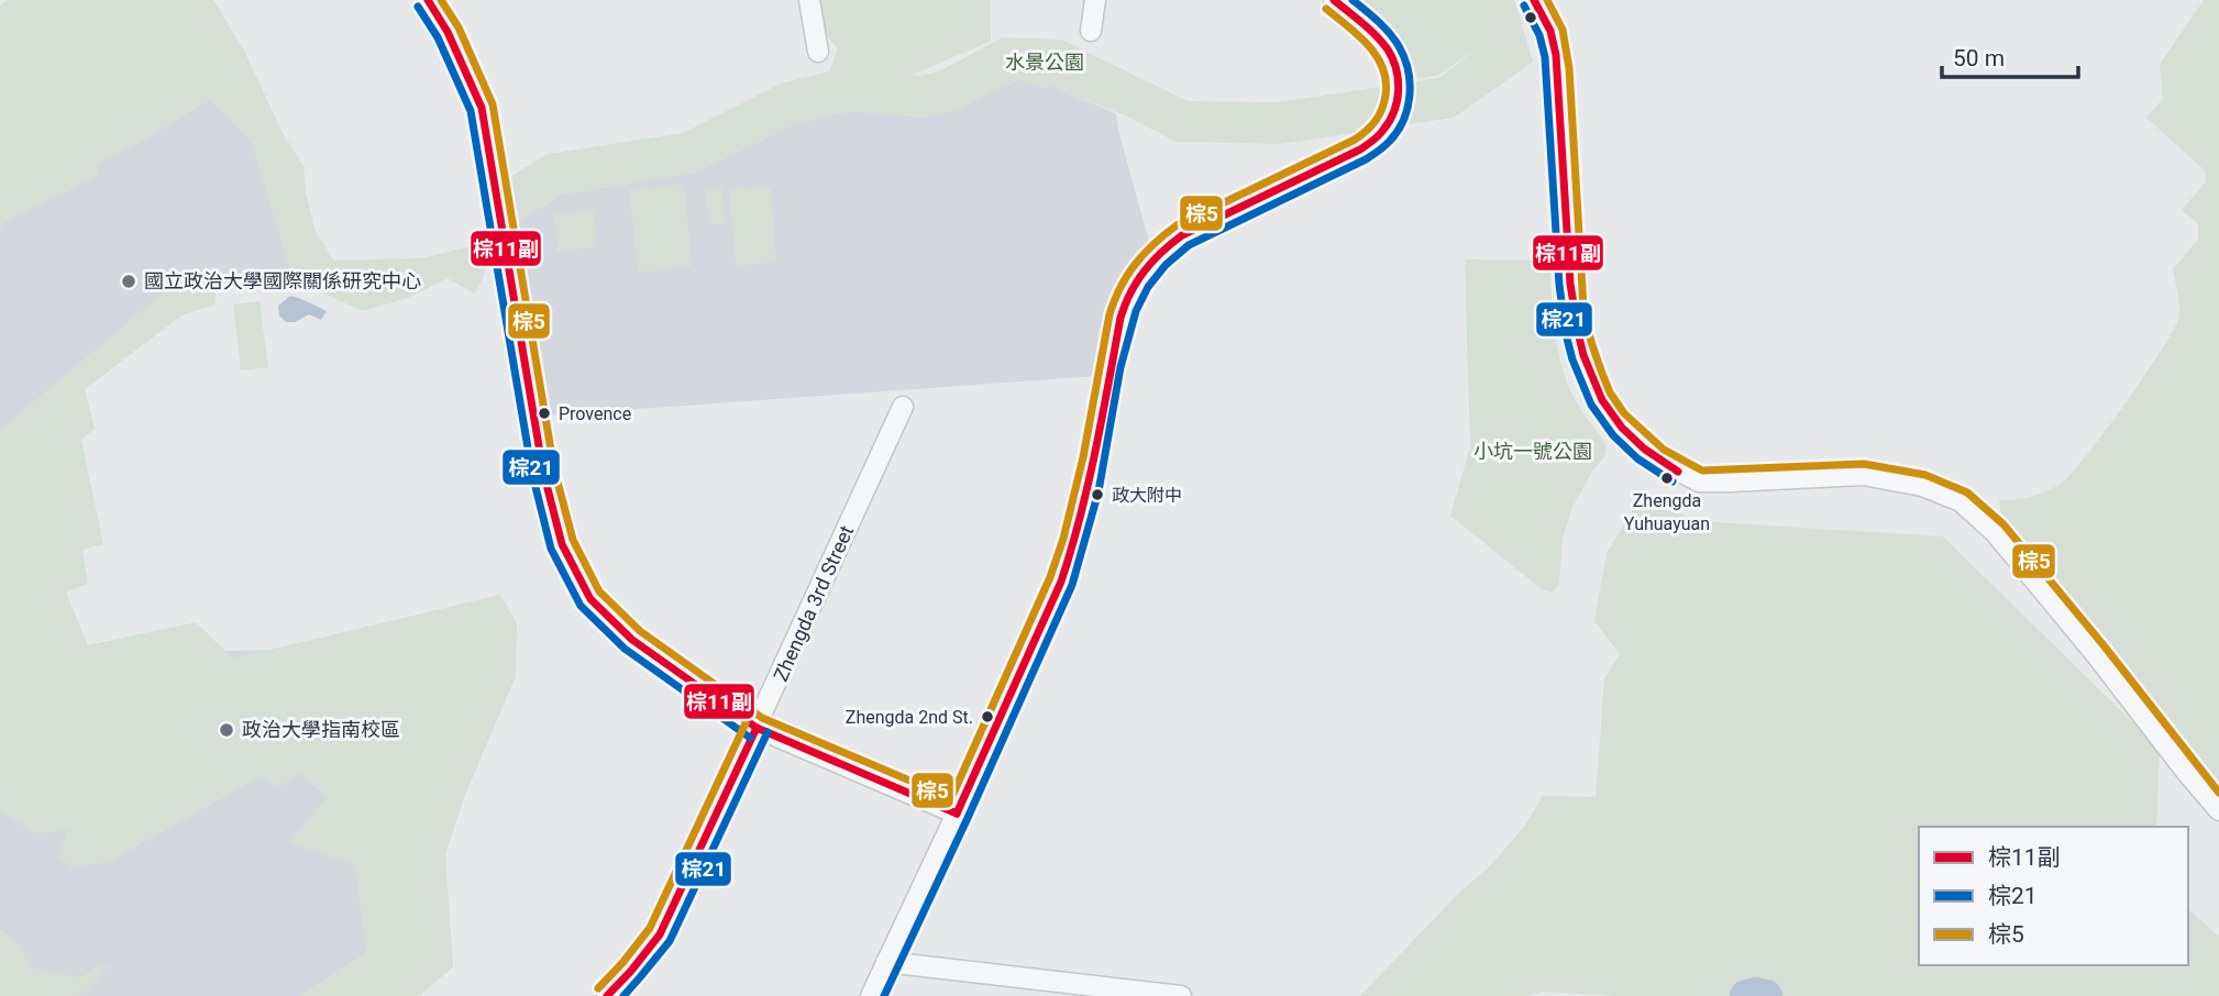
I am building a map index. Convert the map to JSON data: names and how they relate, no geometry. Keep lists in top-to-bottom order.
{
  "streets": {
    "street": ["Zhengda 3rd Street"]
  },
  "parks": ["水景公園", "小坑一號公園"],
  "places": [
    "國立政治大學國際關係研究中心",
    "Provence",
    "Zhengda Yuhuayuan",
    "政大附中",
    "Zhengda 2nd St.",
    "政治大學指南校區"
  ],
  "lines": ["transit line 棕11副", "transit line 棕21", "transit line 棕5"],
  "legend": ["棕11副", "棕21", "棕5"],
  "scale_bar": "50 m"
}
